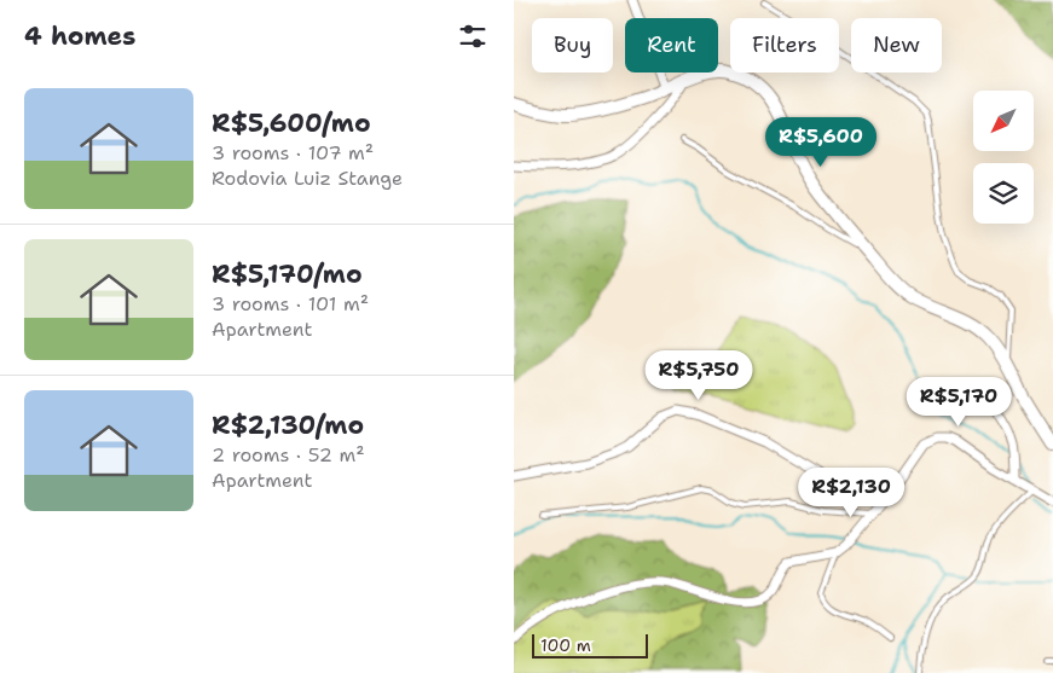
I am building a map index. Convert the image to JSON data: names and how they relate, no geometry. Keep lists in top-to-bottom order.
{
  "scale_bar": "100 m",
  "north": "bottom left",
  "page": {
    "heading": "4 homes",
    "chip": [
      "Buy",
      "Rent",
      "Filters",
      "New"
    ],
    "list": [
      {
        "name": "R$5,600/mo",
        "note": "3 rooms · 107 m² · Rodovia Luiz Stange"
      },
      {
        "name": "R$5,170/mo",
        "note": "3 rooms · 101 m² · Apartment"
      },
      {
        "name": "R$2,130/mo",
        "note": "2 rooms · 52 m² · Apartment"
      }
    ],
    "price": [
      "R$5,600",
      "R$5,750",
      "R$5,170",
      "R$2,130"
    ],
    "scale": "100 m"
  }
}
